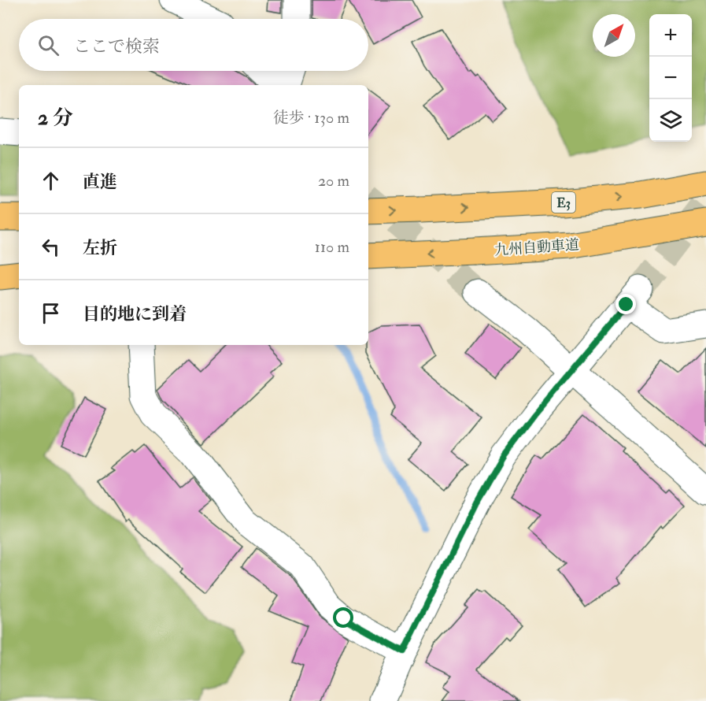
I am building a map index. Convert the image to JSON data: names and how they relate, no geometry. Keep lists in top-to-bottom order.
{
  "streets": {
    "highway": ["E3", "九州自動車道"]
  },
  "north": "top right",
  "page": {
    "map_buttons": ["+", "−"],
    "search": "ここで検索",
    "heading": ["2 分", "徒歩 · 130 m"],
    "list": [
      ["直進", "20 m"],
      ["左折", "110 m"],
      "目的地に到着"
    ]
  }
}
